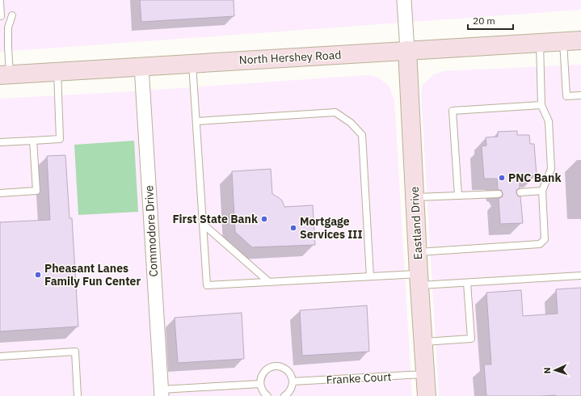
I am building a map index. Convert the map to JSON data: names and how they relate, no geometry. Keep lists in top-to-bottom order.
{
  "streets": {
    "main road": ["North Hershey Road", "Eastland Drive"],
    "street": ["Commodore Drive"],
    "lane": ["Franke Court"]
  },
  "crossings": [
    ["North Hershey Road", "Eastland Drive"],
    ["North Hershey Road", "Commodore Drive"],
    ["Eastland Drive", "Franke Court"]
  ],
  "places": [
    "PNC Bank",
    "First State Bank",
    "Mortgage Services III",
    "Pheasant Lanes Family Fun Center"
  ],
  "scale_bar": "20 m",
  "north": "left"
}
